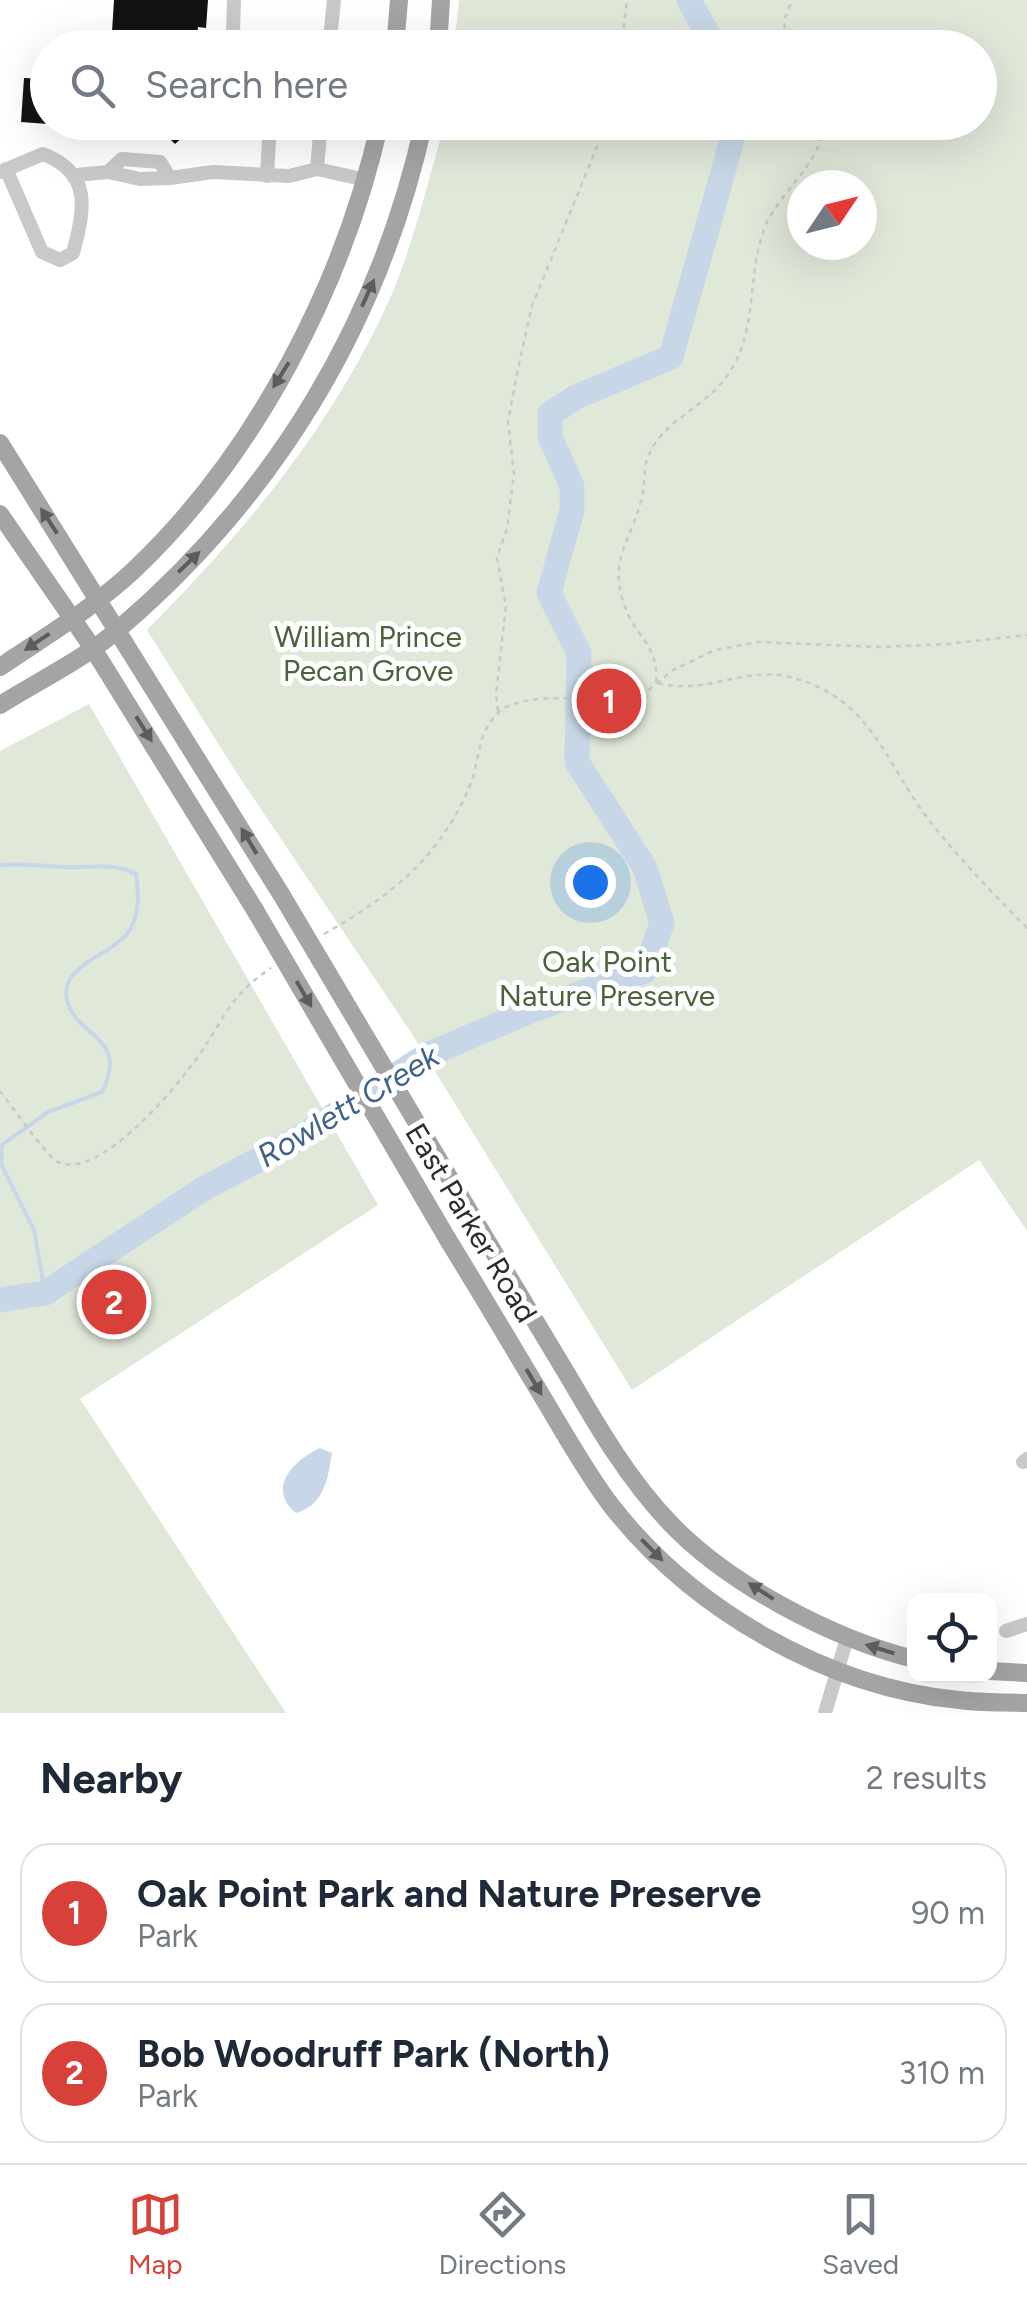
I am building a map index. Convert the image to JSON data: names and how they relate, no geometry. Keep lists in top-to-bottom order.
{
  "streets": {
    "main road": ["East Parker Road"]
  },
  "water": ["Rowlett Creek"],
  "parks": ["William Prince Pecan Grove", "Oak Point Nature Preserve"],
  "north": "top right",
  "page": {
    "search": "Search here",
    "pins": ["1", "2"],
    "heading": ["Nearby", "2 results"],
    "list": [
      {
        "mark": "1",
        "name": "Oak Point Park and Nature Preserve",
        "note": "Park",
        "value": "90 m"
      },
      {
        "mark": "2",
        "name": "Bob Woodruff Park (North)",
        "note": "Park",
        "value": "310 m"
      }
    ],
    "nav": ["Map", "Directions", "Saved"]
  }
}
